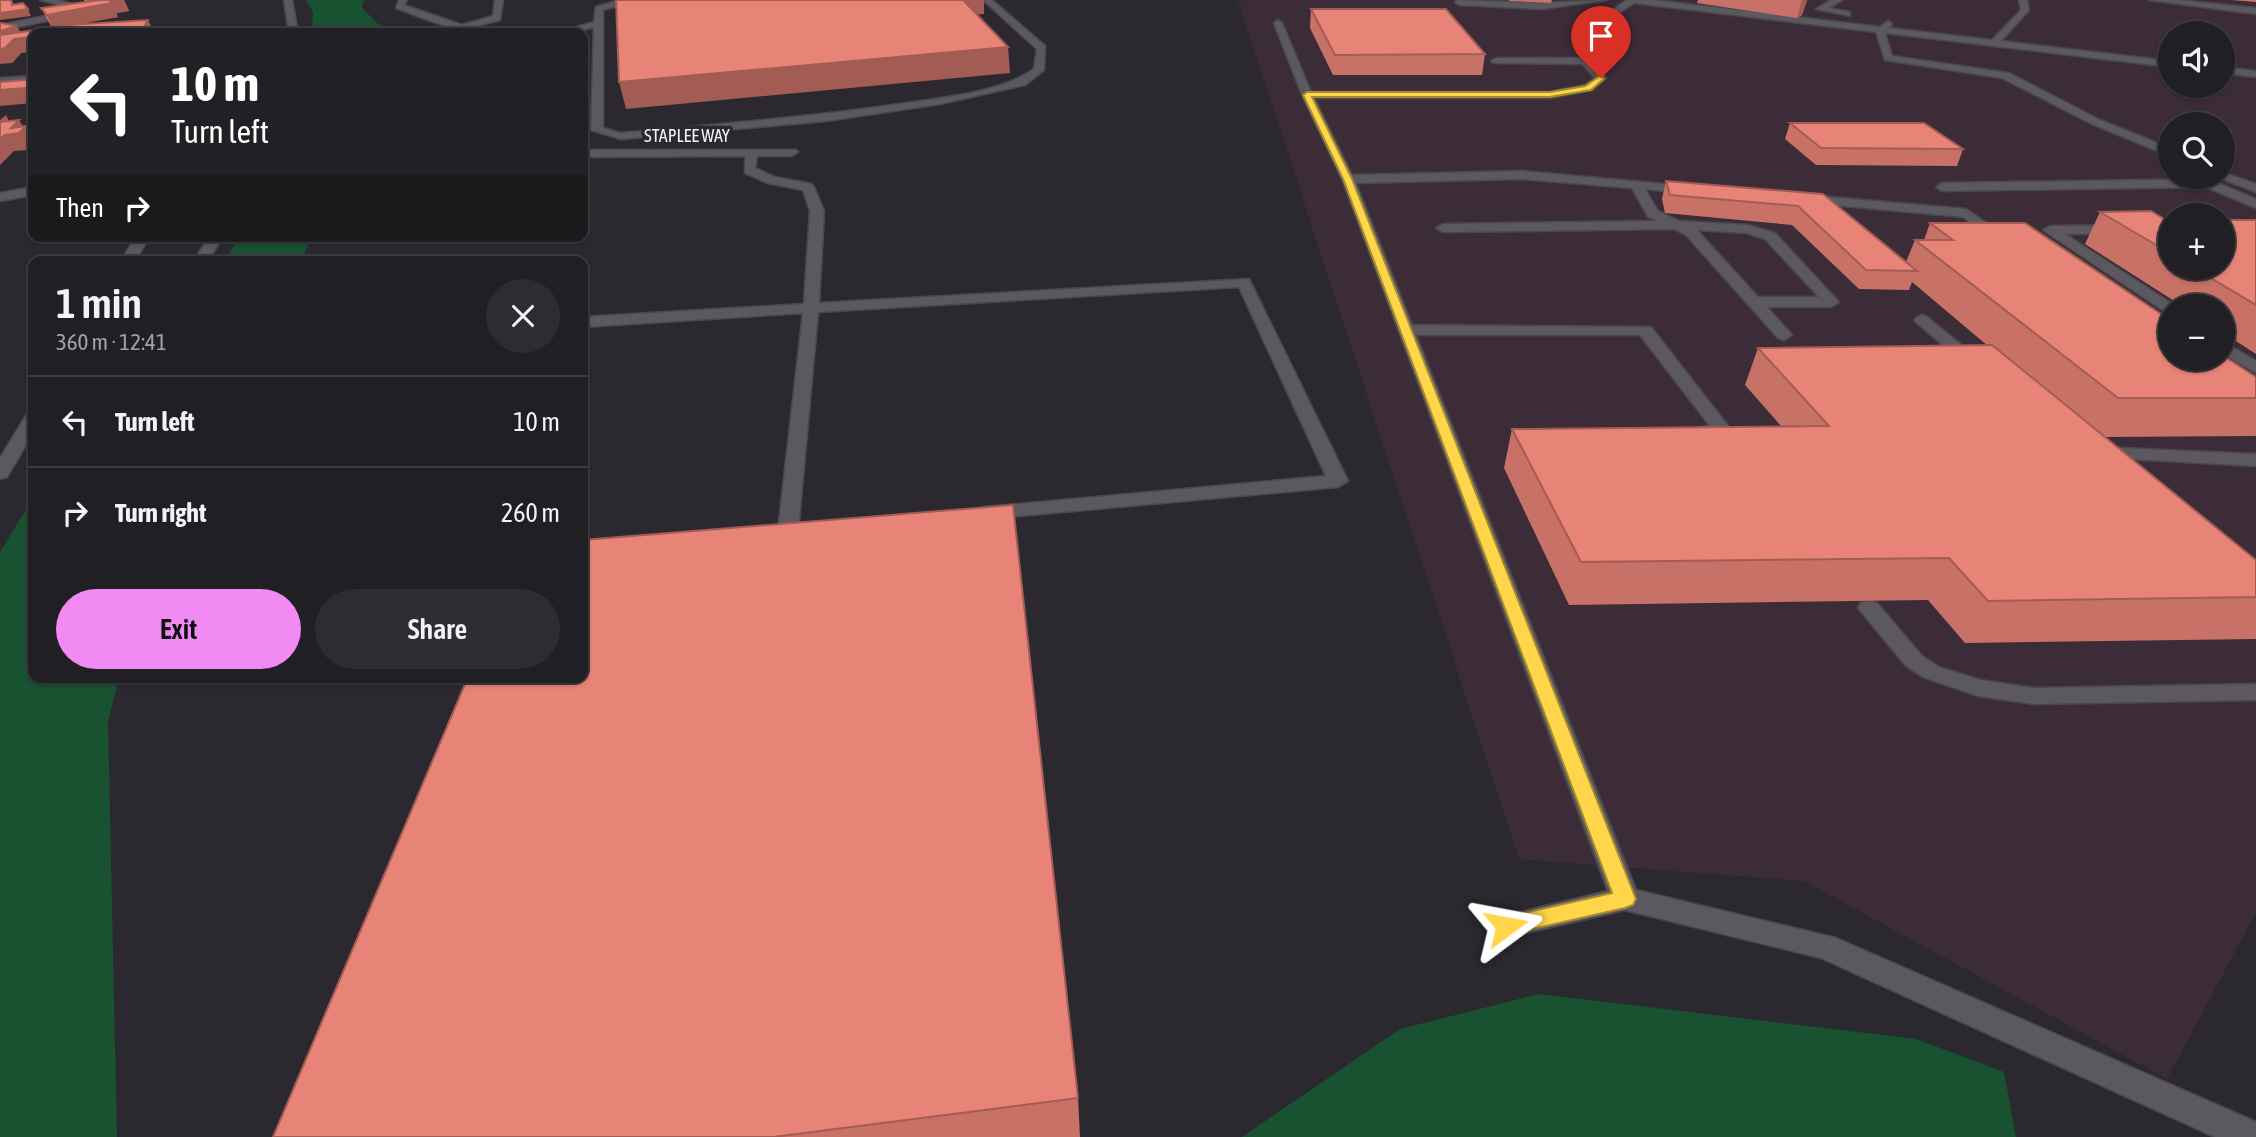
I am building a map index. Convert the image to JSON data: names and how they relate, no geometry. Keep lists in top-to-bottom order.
{
  "streets": {
    "street": ["STAPLEE WAY"]
  },
  "page": {
    "map_buttons": ["+", "−"],
    "turn": ["10 m", "Turn left"],
    "then": "Then",
    "heading": ["1 min", "360 m · 12:41"],
    "list": [
      {
        "name": "Turn left",
        "value": "10 m"
      },
      {
        "name": "Turn right",
        "value": "260 m"
      }
    ],
    "buttons": ["Exit", "Share"]
  }
}
